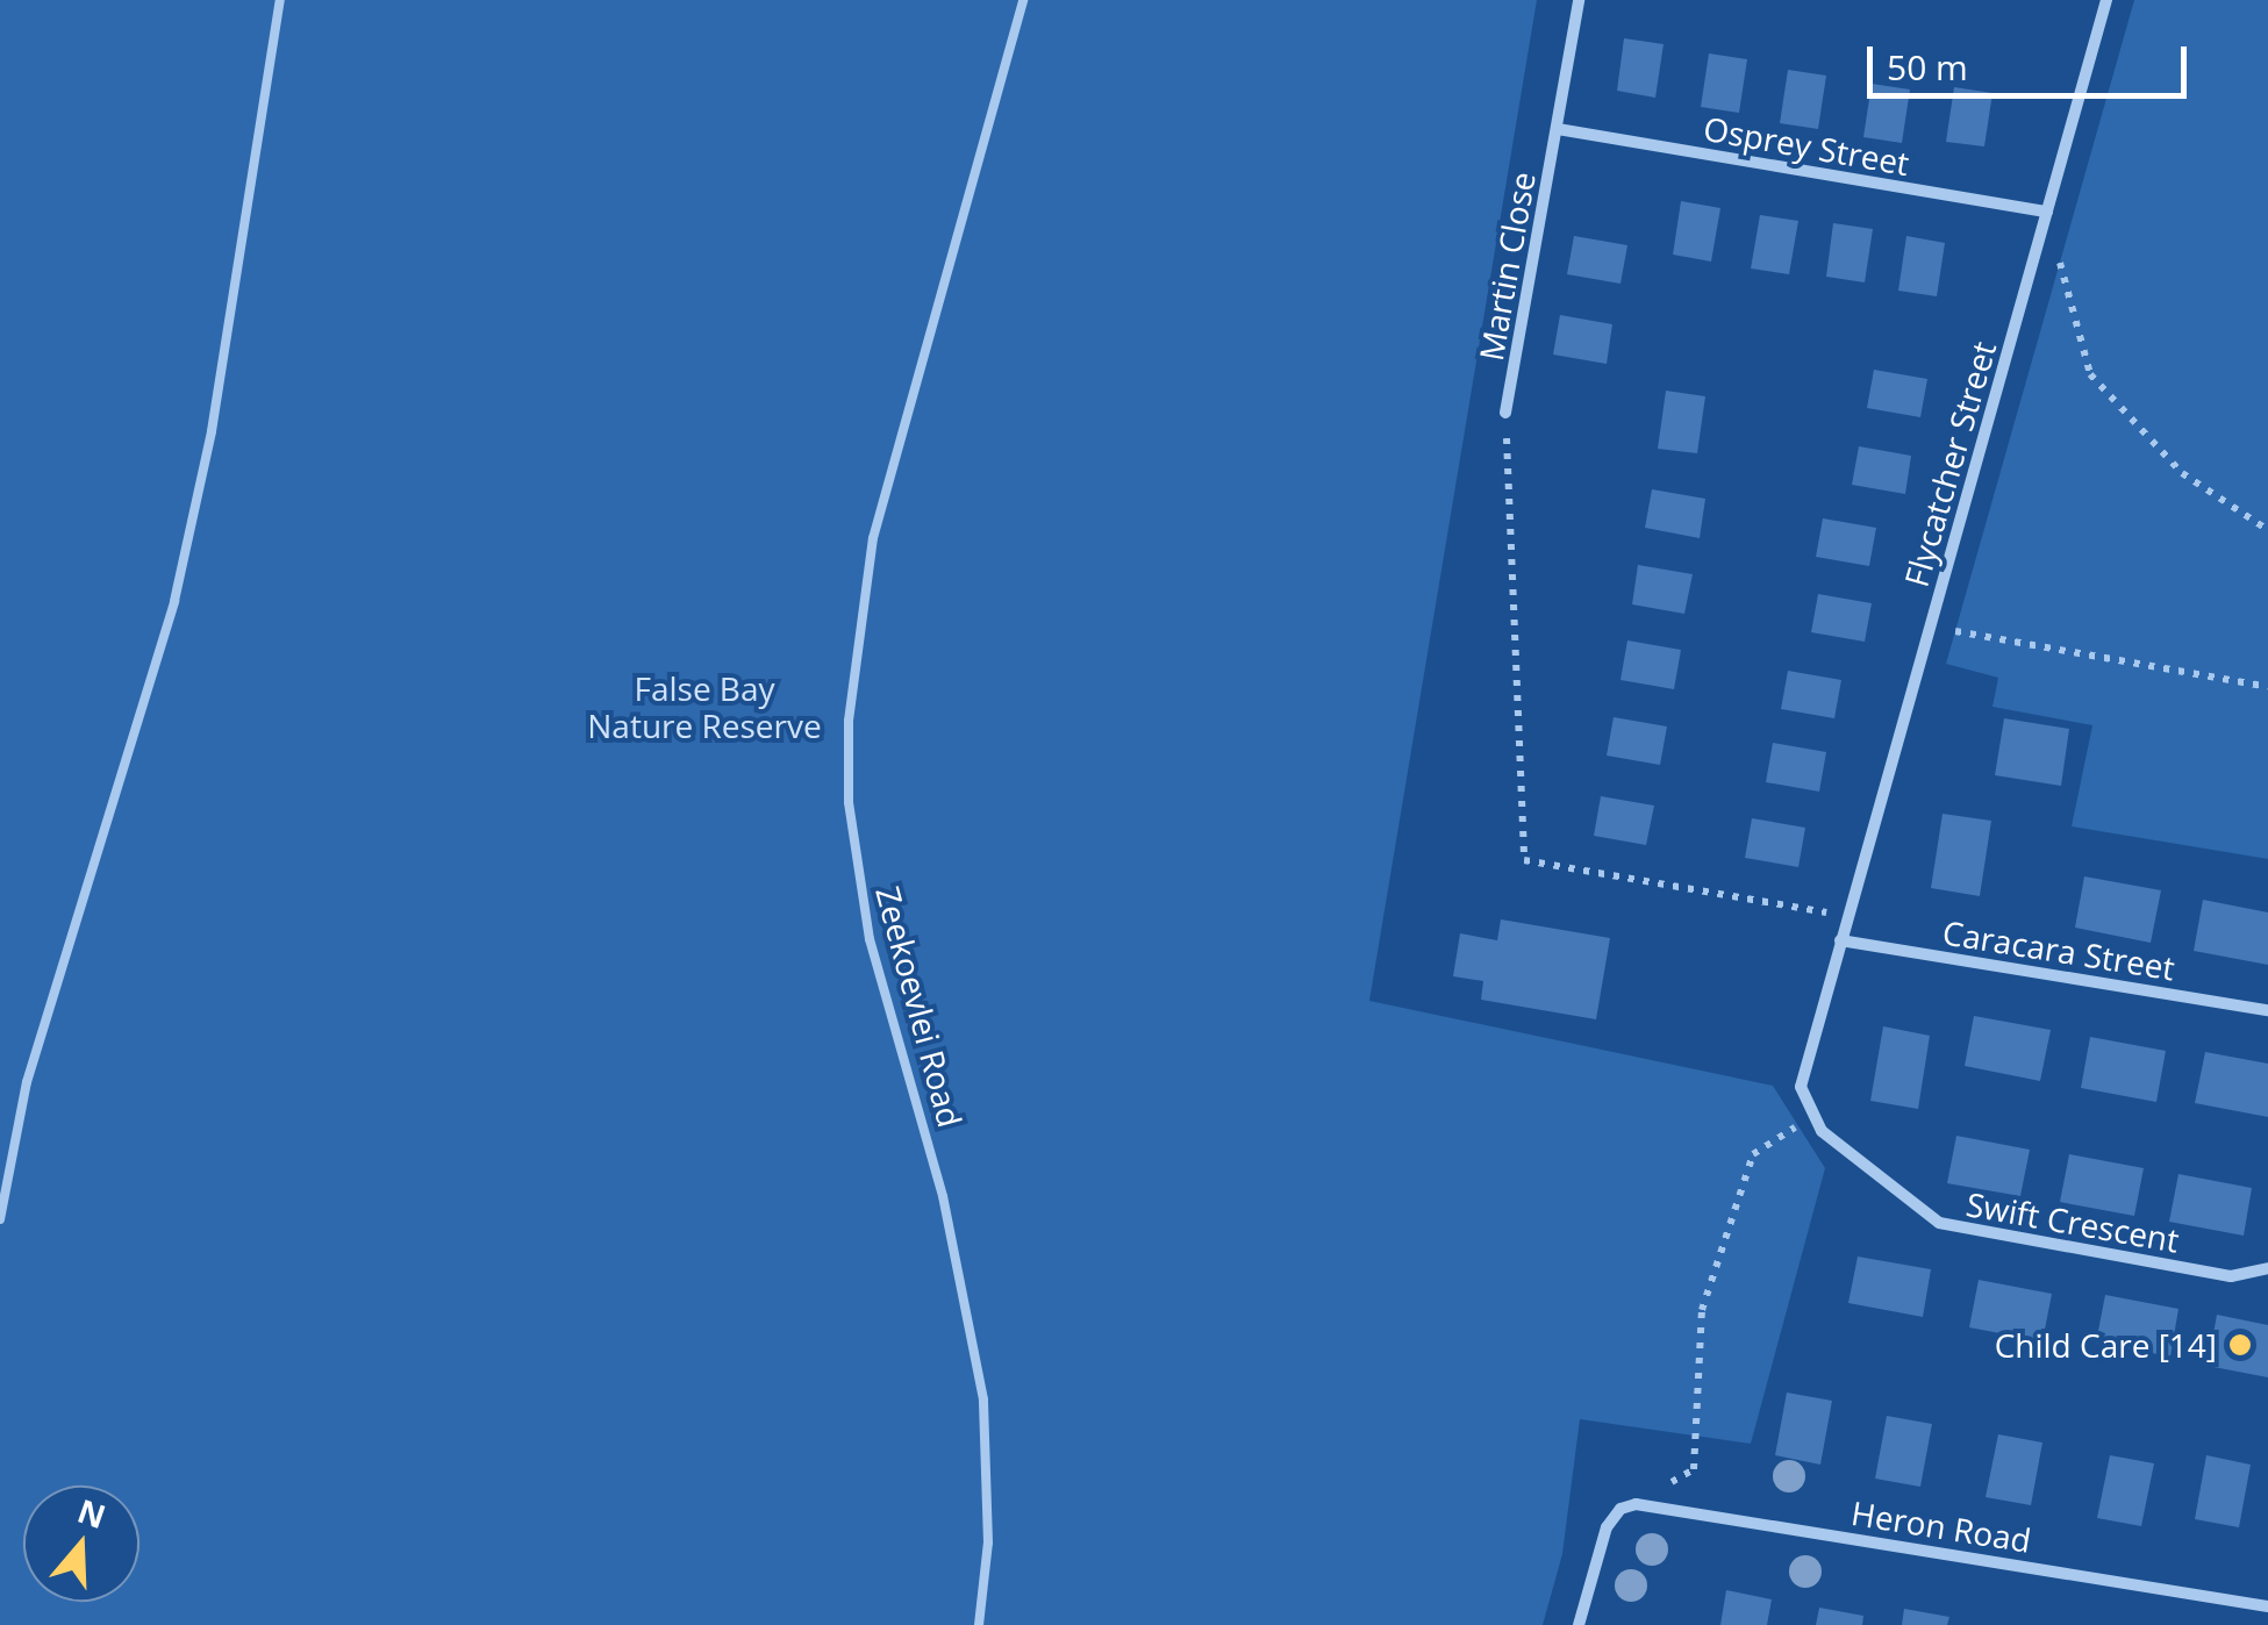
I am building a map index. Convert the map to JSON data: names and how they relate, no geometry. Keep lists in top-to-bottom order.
{
  "streets": {
    "street": [
      "Osprey Street",
      "Martin Close",
      "Flycatcher Street",
      "Caracara Street",
      "Swift Crescent",
      "Heron Road"
    ],
    "lane": ["Zeekoevlei Road"]
  },
  "crossings": [
    ["Osprey Street", "Martin Close"],
    ["Osprey Street", "Flycatcher Street"],
    ["Flycatcher Street", "Caracara Street"]
  ],
  "parks": ["False Bay Nature Reserve"],
  "places": ["Child Care [14]"],
  "scale_bar": "50 m",
  "north": "top"
}
